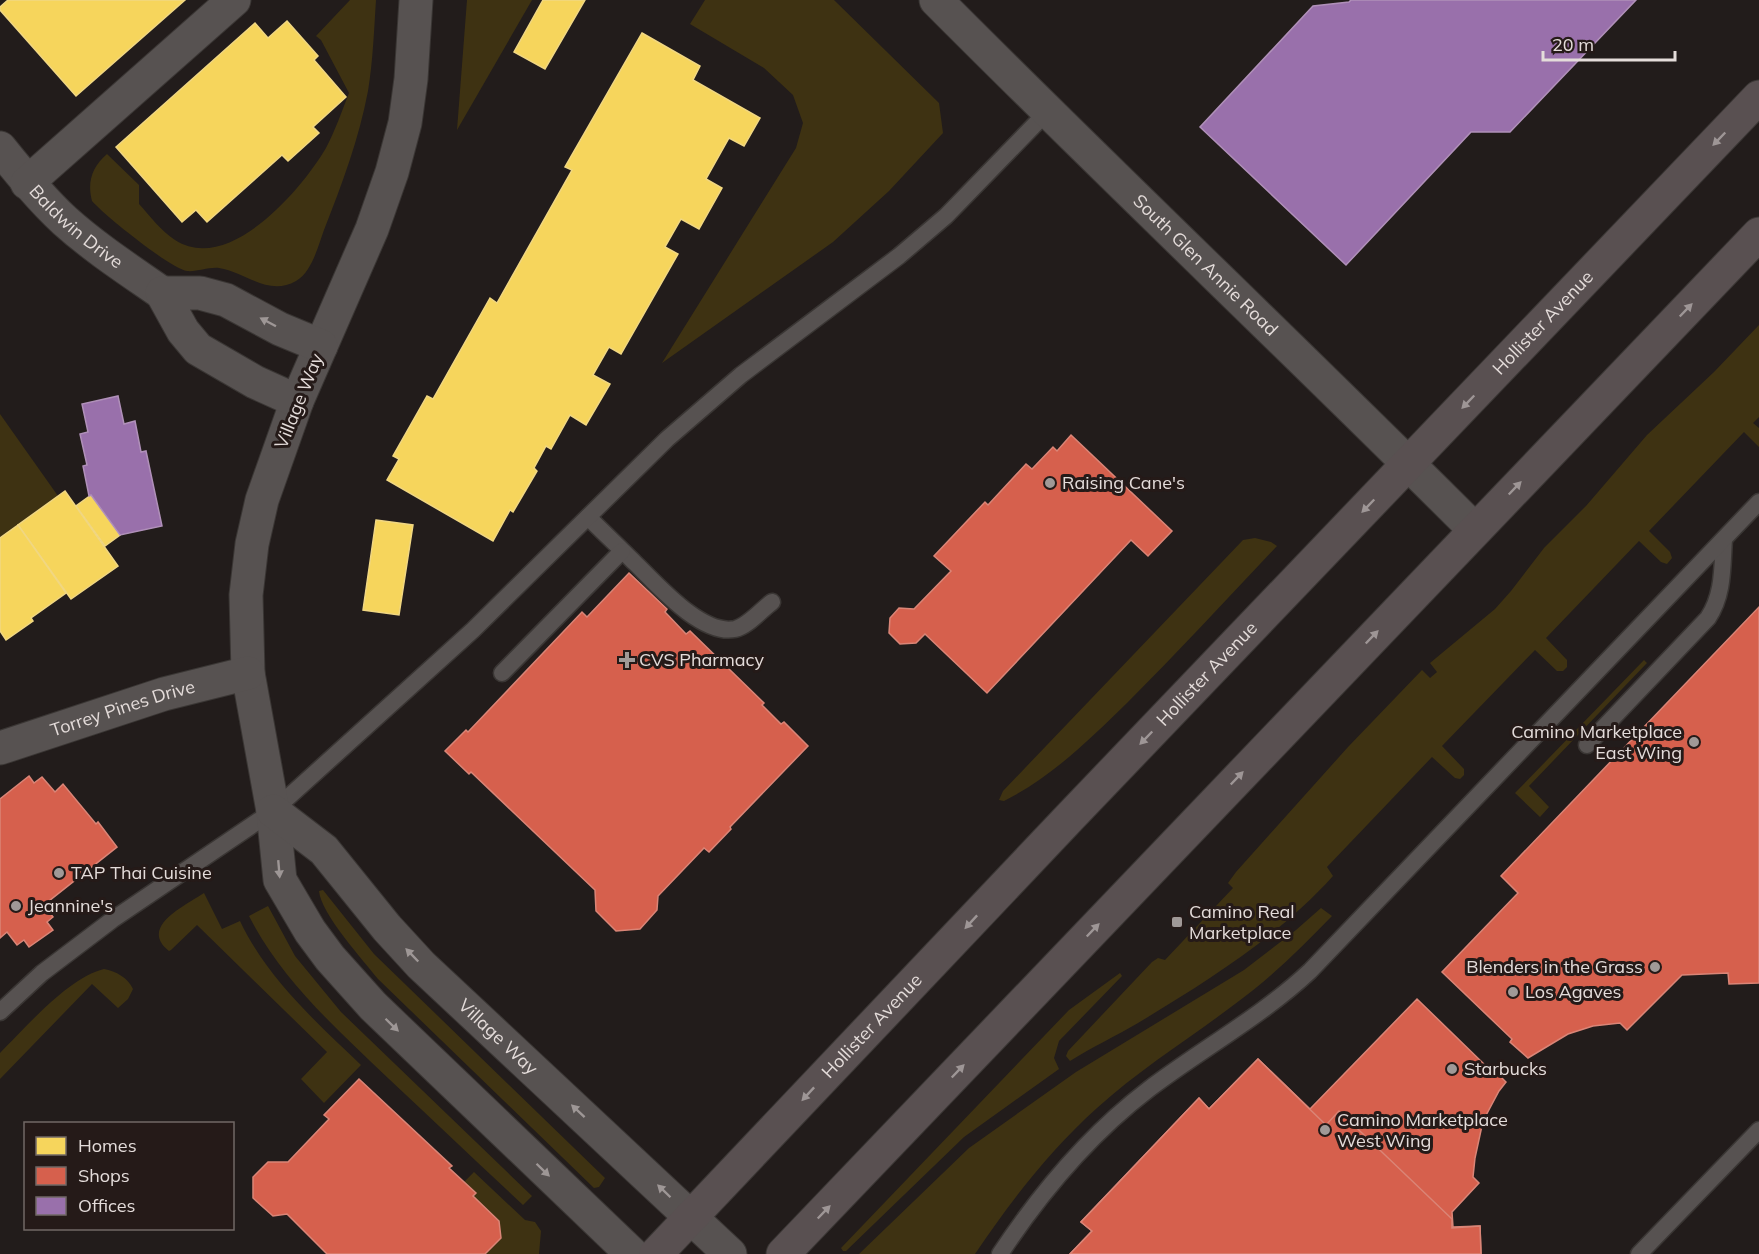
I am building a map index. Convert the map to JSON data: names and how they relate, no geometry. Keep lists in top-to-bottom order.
{
  "streets": {
    "main road": ["Hollister Avenue"],
    "street": [
      "Baldwin Drive",
      "South Glen Annie Road",
      "Village Way",
      "Torrey Pines Drive"
    ]
  },
  "crossings": [
    ["Baldwin Drive", "Village Way"],
    ["South Glen Annie Road", "Hollister Avenue"],
    ["Hollister Avenue", "Village Way"],
    ["Village Way", "Torrey Pines Drive"]
  ],
  "places": {
    "other": [
      "Raising Cane's",
      "Camino Marketplace East Wing",
      "TAP Thai Cuisine",
      "Jeannine's",
      "Blenders in the Grass",
      "Los Agaves",
      "Starbucks",
      "Camino Marketplace West Wing"
    ],
    "health": ["CVS Pharmacy"],
    "transit": ["Camino Real Marketplace"]
  },
  "legend": ["Homes", "Shops", "Offices"],
  "scale_bar": "20 m"
}
